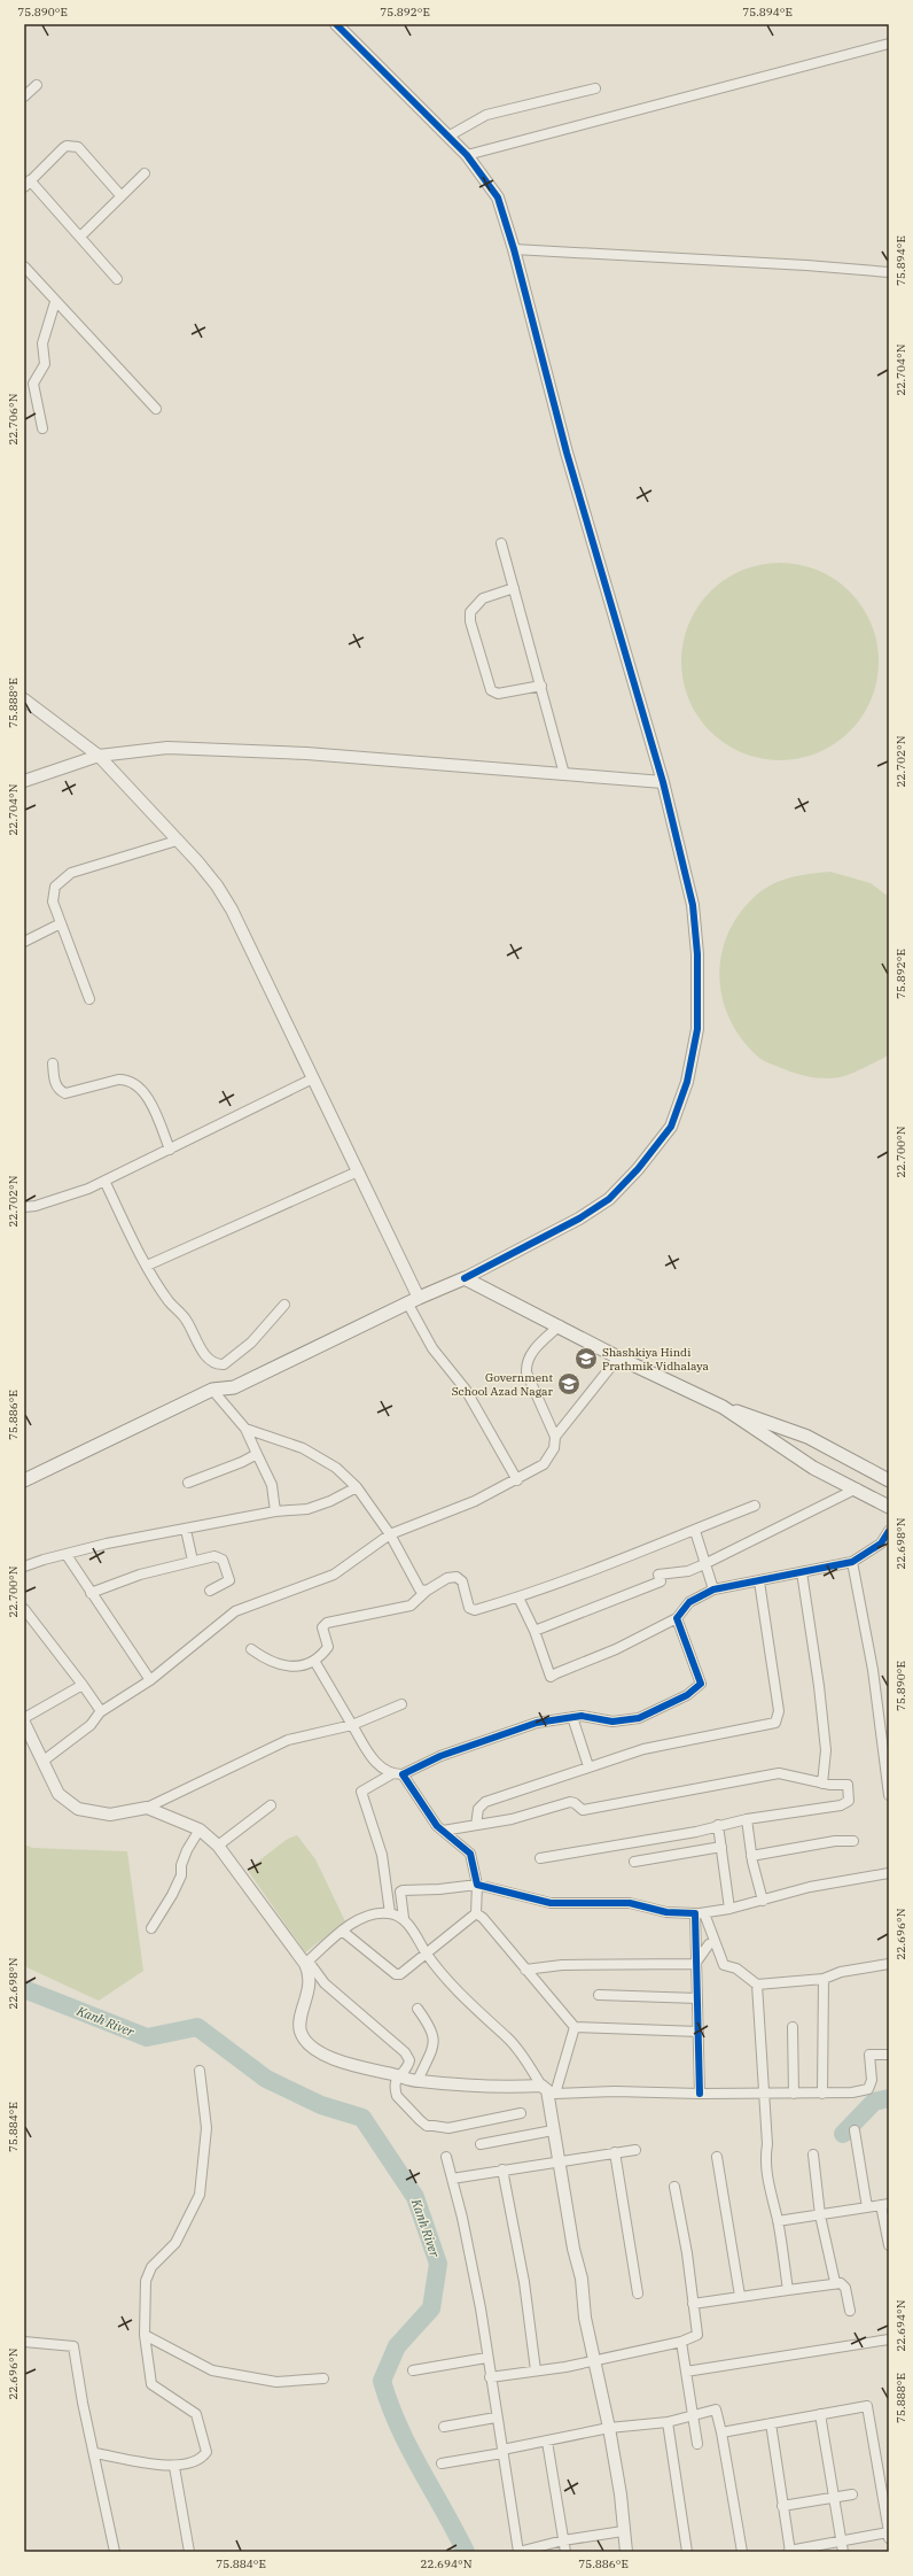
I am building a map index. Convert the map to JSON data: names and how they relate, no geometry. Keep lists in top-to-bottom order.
{
  "water": ["Kanh River"],
  "places": {
    "school or university": ["Shashkiya Hindi Prathmik Vidhalaya", "Government School Azad Nagar"]
  },
  "coordinates": [
    "75.890°E",
    "75.892°E",
    "75.894°E",
    "22.704°N",
    "22.706°N",
    "75.888°E",
    "22.702°N",
    "22.700°N",
    "75.886°E",
    "22.698°N",
    "22.696°N",
    "75.884°E",
    "22.694°N"
  ]
}
